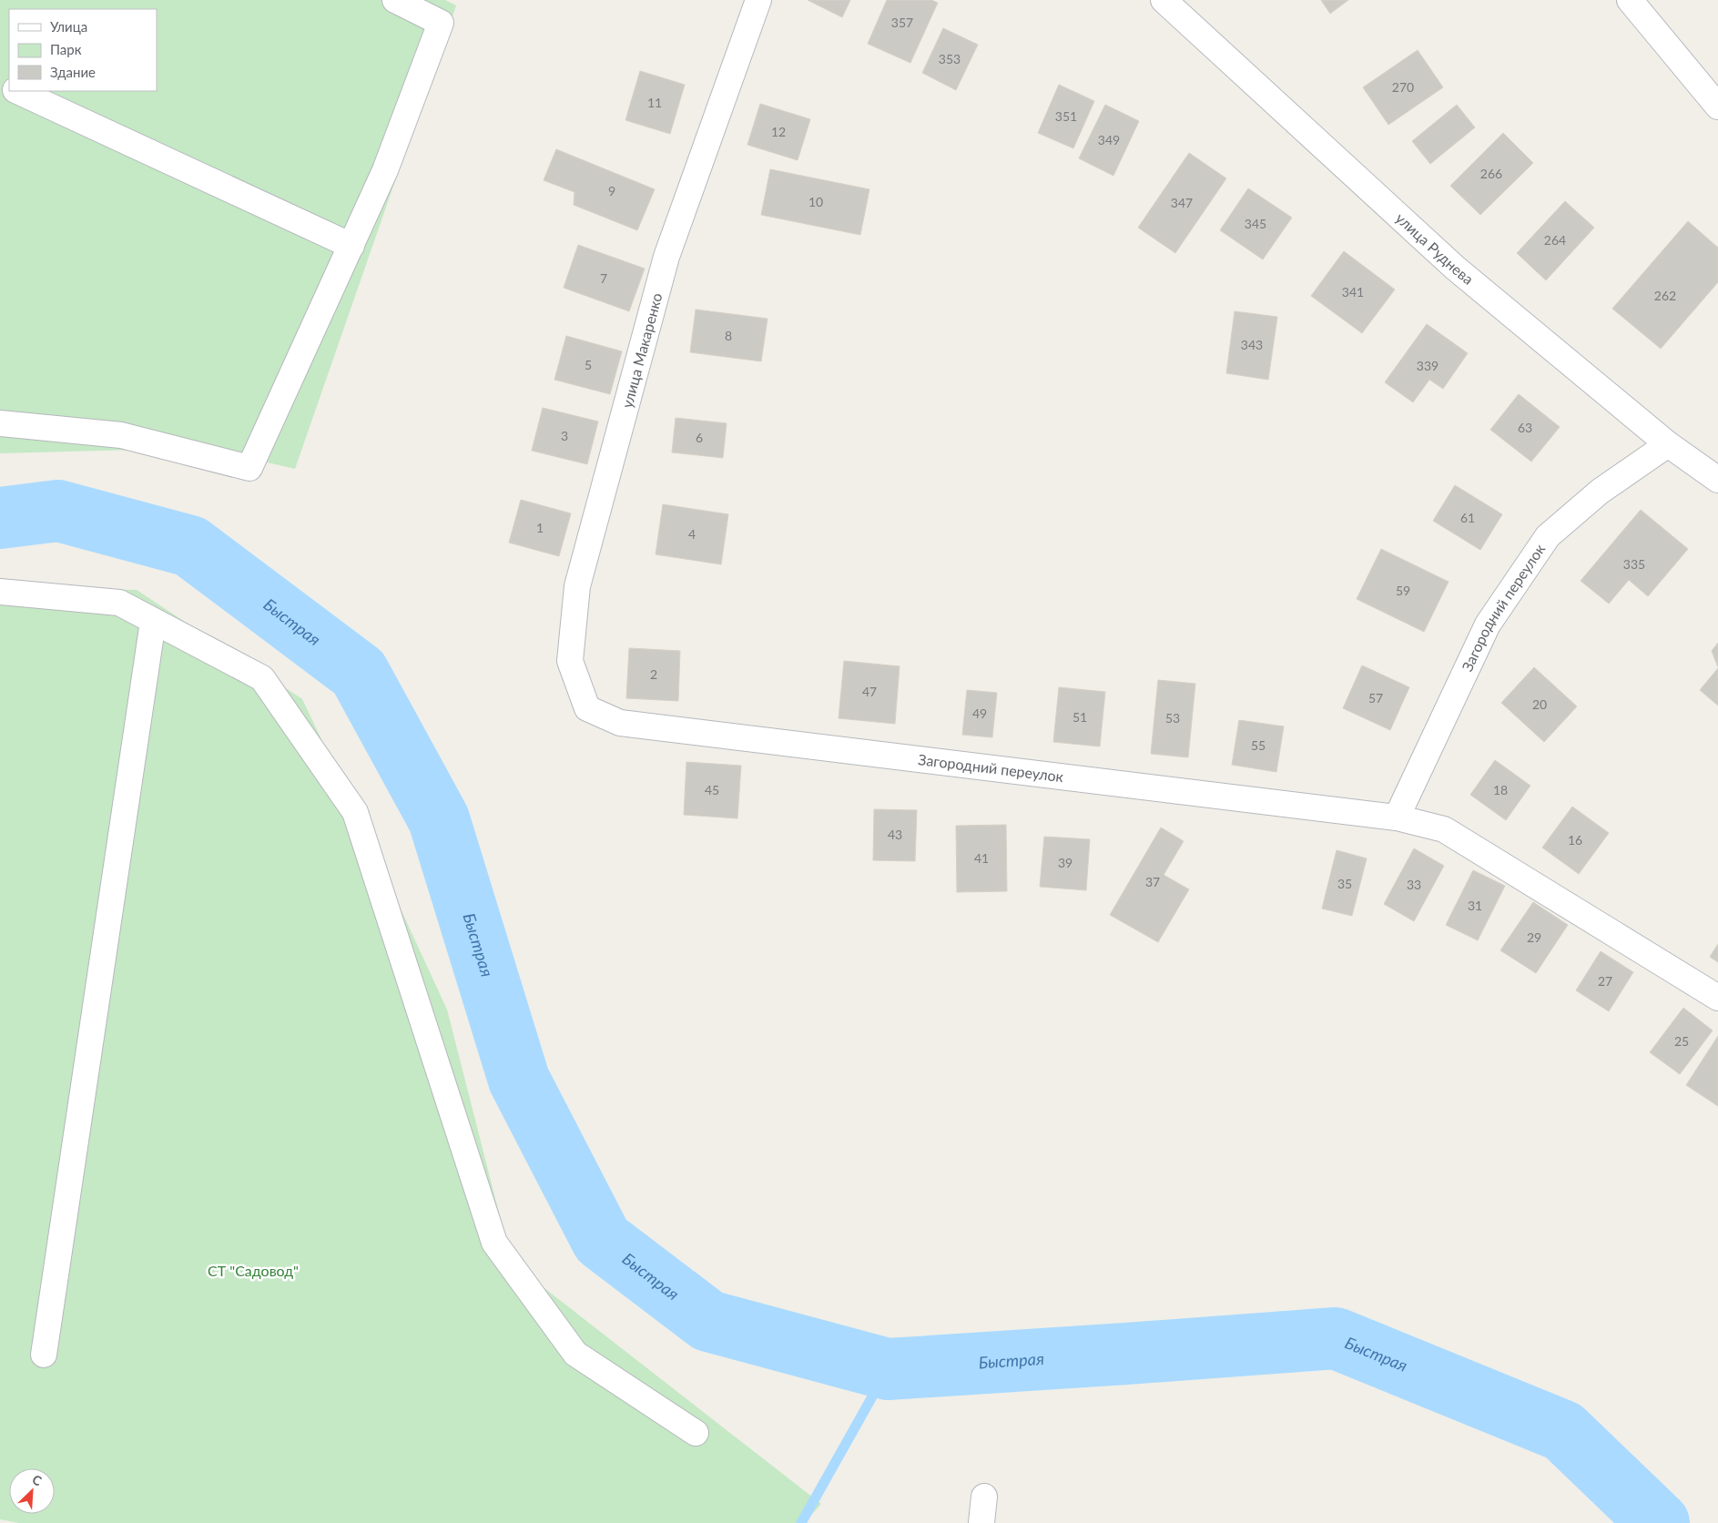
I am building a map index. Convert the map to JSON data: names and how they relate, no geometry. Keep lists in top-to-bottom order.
{
  "streets": {
    "street": ["улица Руднева", "улица Макаренко", "Загородний переулок"]
  },
  "crossings": [
    ["улица Руднева", "Загородний переулок"],
    ["улица Макаренко", "Загородний переулок"]
  ],
  "water": ["Быстрая"],
  "parks": ["СТ \"Садовод\""],
  "house_numbers": [
    "357",
    "353",
    "270",
    "11",
    "351",
    "12",
    "349",
    "266",
    "9",
    "10",
    "347",
    "345",
    "264",
    "7",
    "341",
    "262",
    "8",
    "343",
    "5",
    "339",
    "63",
    "3",
    "6",
    "61",
    "1",
    "4",
    "335",
    "59",
    "2",
    "47",
    "57",
    "20",
    "49",
    "51",
    "53",
    "55",
    "45",
    "18",
    "43",
    "16",
    "41",
    "39",
    "37",
    "35",
    "33",
    "31",
    "29",
    "27",
    "25"
  ],
  "legend": ["Улица", "Парк", "Здание"],
  "north": "top right"
}
